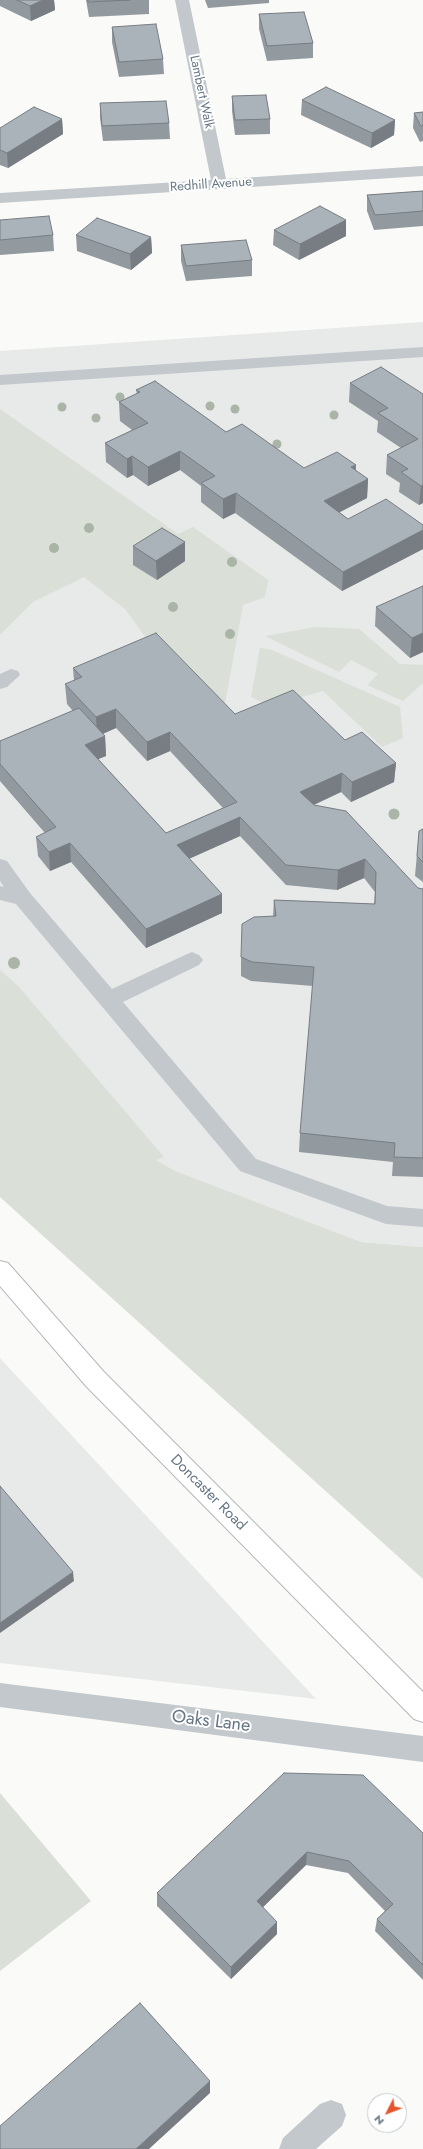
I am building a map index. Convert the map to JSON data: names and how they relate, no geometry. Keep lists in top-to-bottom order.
{
  "streets": {
    "highway": ["Doncaster Road"],
    "street": ["Lambert Walk", "Redhill Avenue", "Oaks Lane"]
  },
  "crossings": [
    ["Lambert Walk", "Redhill Avenue"]
  ],
  "north": "bottom left"
}
